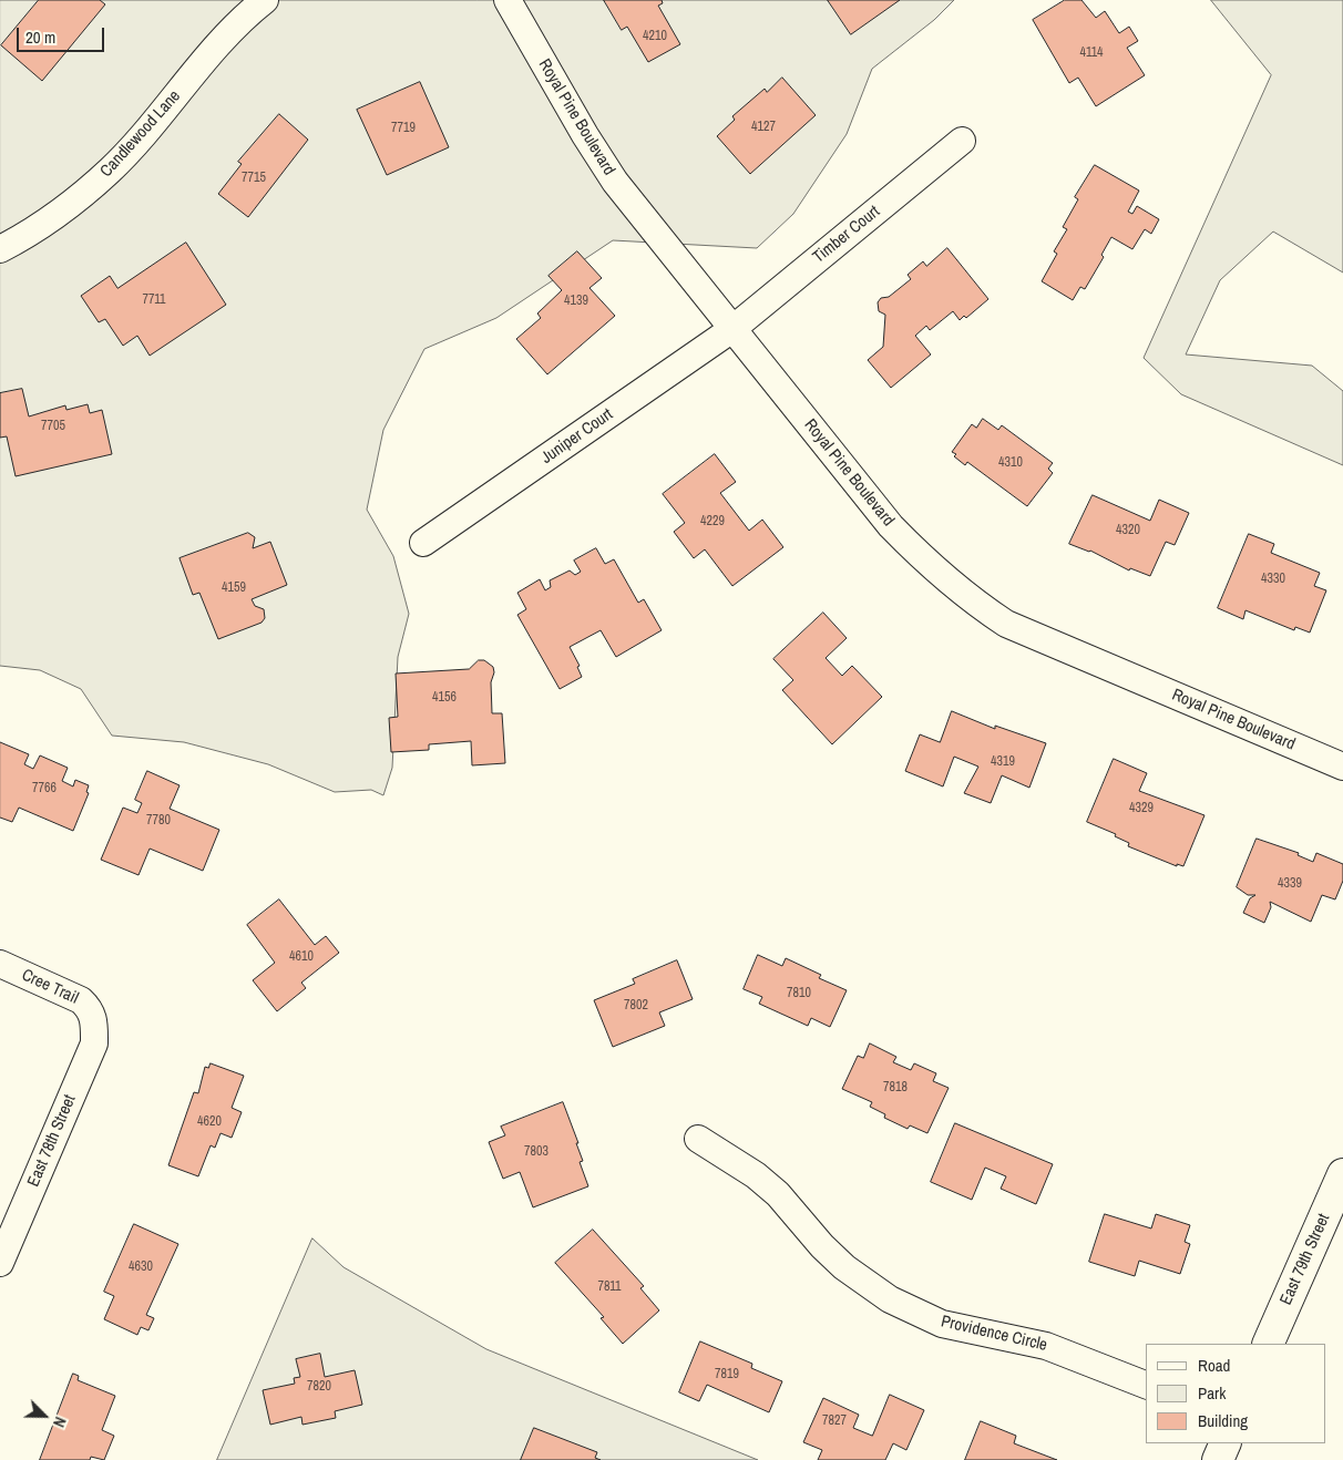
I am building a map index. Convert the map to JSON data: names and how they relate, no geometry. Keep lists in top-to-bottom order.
{
  "streets": {
    "street": [
      "Royal Pine Boulevard",
      "Candlewood Lane",
      "Timber Court",
      "Juniper Court",
      "Cree Trail",
      "East 78th Street",
      "East 79th Street",
      "Providence Circle"
    ]
  },
  "crossings": [
    ["Royal Pine Boulevard", "Timber Court"],
    ["Royal Pine Boulevard", "Juniper Court"],
    ["Timber Court", "Juniper Court"],
    ["Cree Trail", "East 78th Street"]
  ],
  "house_numbers": [
    "4210",
    "4114",
    "4127",
    "7719",
    "7715",
    "7711",
    "4139",
    "7705",
    "4310",
    "4229",
    "4320",
    "4330",
    "4159",
    "4156",
    "4319",
    "7766",
    "4329",
    "7780",
    "4339",
    "4610",
    "7810",
    "7802",
    "7818",
    "4620",
    "7803",
    "4630",
    "7811",
    "7819",
    "7820",
    "7827"
  ],
  "legend": ["Road", "Park", "Building"],
  "scale_bar": "20 m",
  "north": "bottom right"
}
